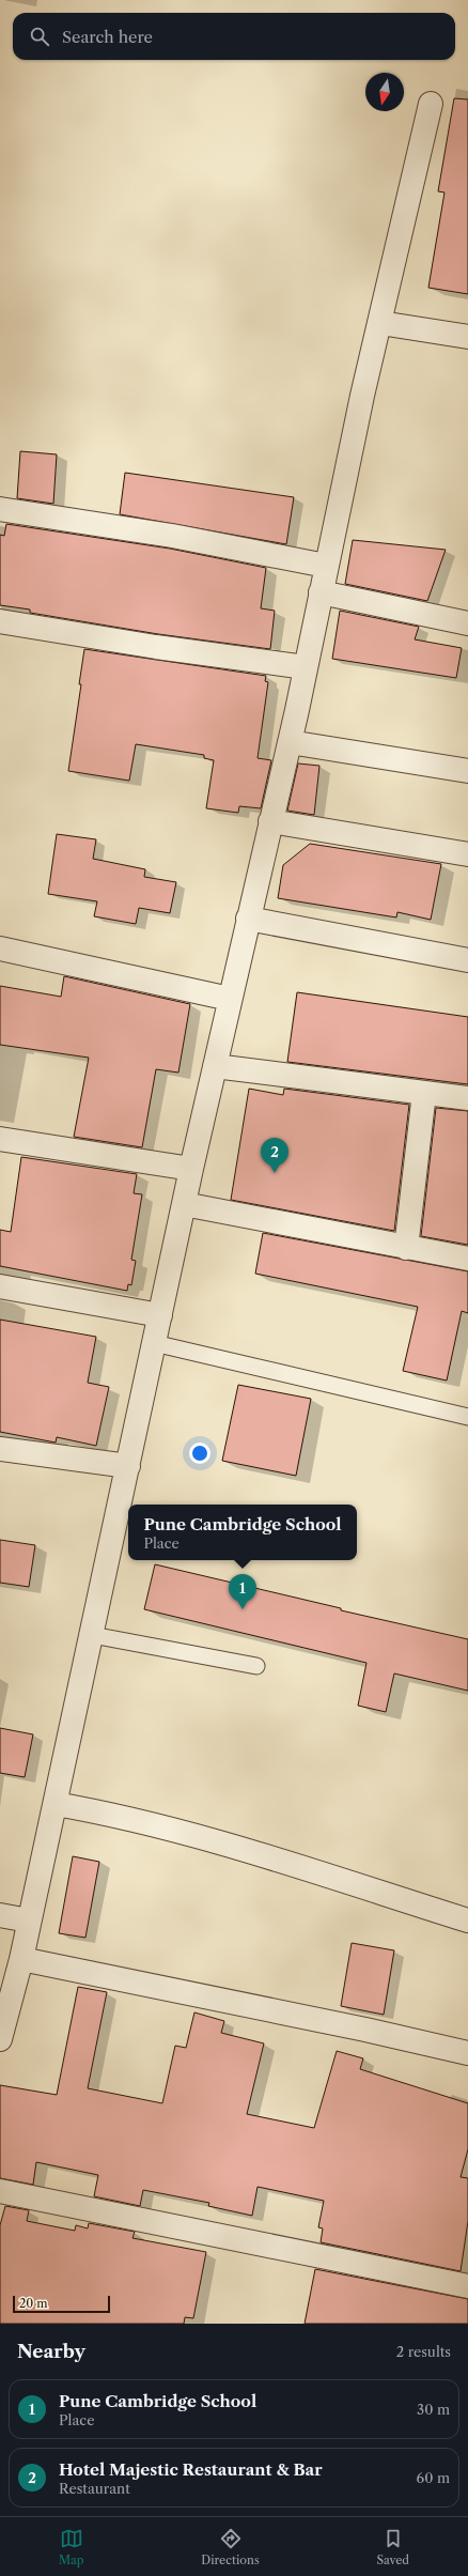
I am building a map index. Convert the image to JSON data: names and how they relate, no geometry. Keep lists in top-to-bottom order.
{
  "scale_bar": "20 m",
  "north": "bottom",
  "page": {
    "search": "Search here",
    "pins": ["2", "1"],
    "popup": ["Pune Cambridge School", "Place"],
    "scale": "20 m",
    "heading": ["Nearby", "2 results"],
    "list": [
      {
        "mark": "1",
        "name": "Pune Cambridge School",
        "note": "Place",
        "value": "30 m"
      },
      {
        "mark": "2",
        "name": "Hotel Majestic Restaurant & Bar",
        "note": "Restaurant",
        "value": "60 m"
      }
    ],
    "nav": ["Map", "Directions", "Saved"]
  }
}
